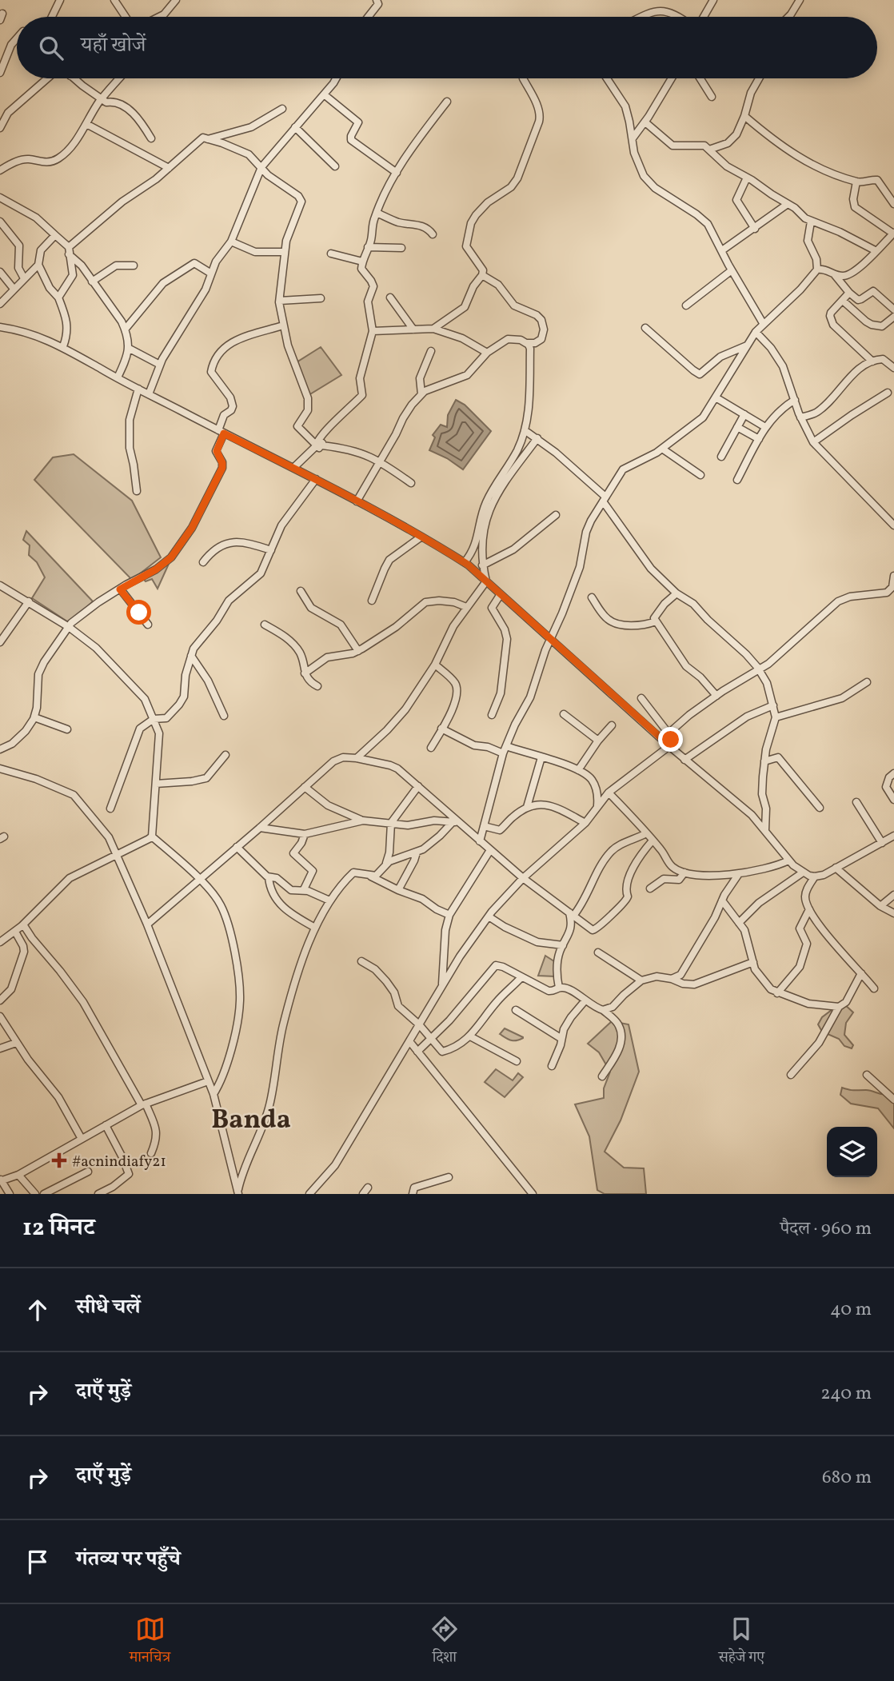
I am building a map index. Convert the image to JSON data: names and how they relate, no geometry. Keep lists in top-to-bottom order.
{
  "districts": ["Banda"],
  "places": {
    "health": ["#acnindiafy21"]
  },
  "page": {
    "search": "यहाँ खोजें",
    "heading": ["12 मिनट", "पैदल · 960 m"],
    "list": [
      ["सीधे चलें", "40 m"],
      ["दाएँ मुड़ें", "240 m"],
      ["दाएँ मुड़ें", "680 m"],
      "गंतव्य पर पहुँचे"
    ],
    "nav": ["मानचित्र", "दिशा", "सहेजे गए"]
  }
}
